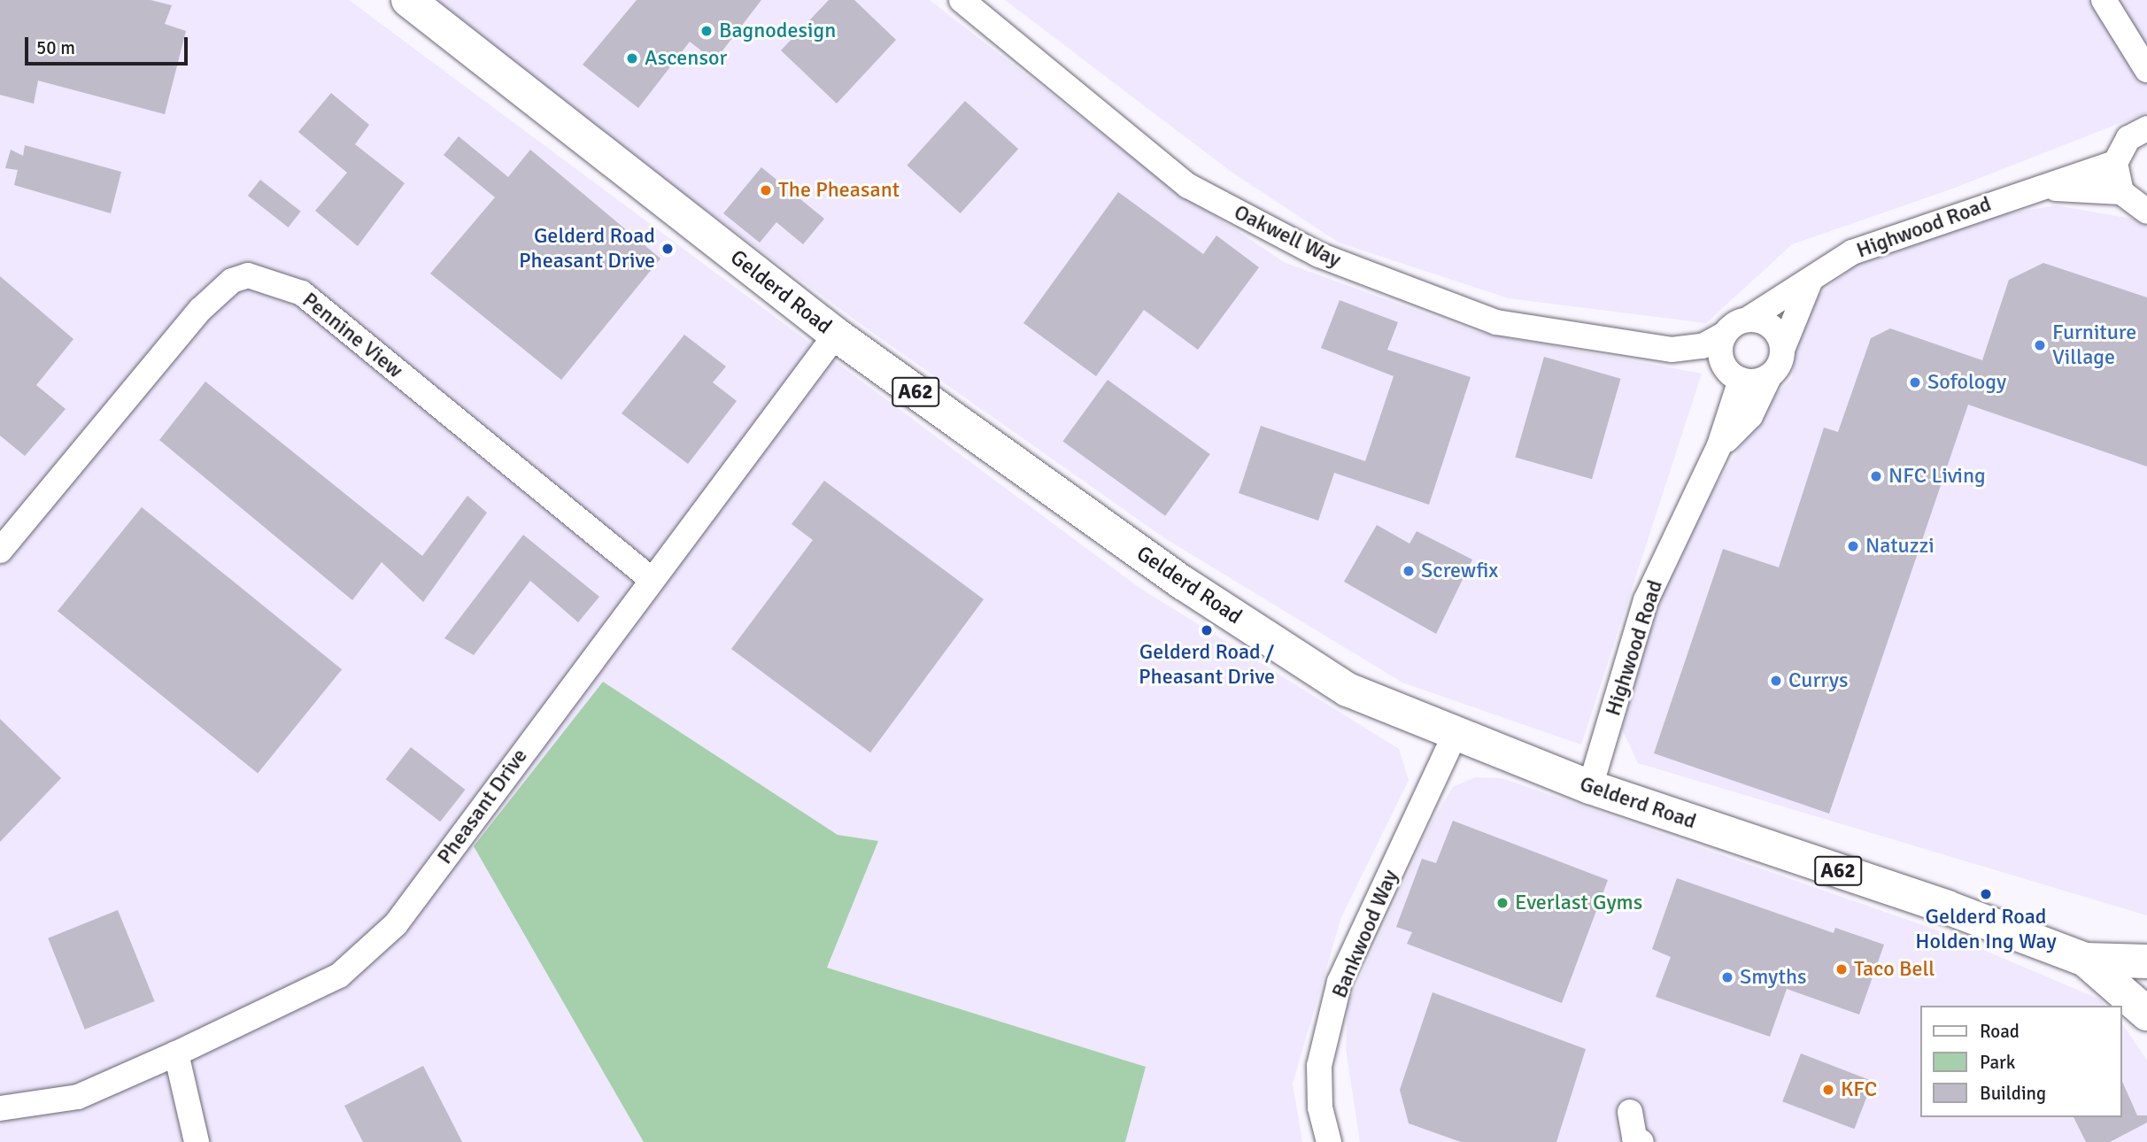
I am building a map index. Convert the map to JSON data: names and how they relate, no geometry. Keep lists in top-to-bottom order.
{
  "streets": {
    "main road": ["Gelderd Road", "A62"],
    "street": [
      "Highwood Road",
      "Oakwell Way",
      "Pennine View",
      "Pheasant Drive",
      "Bankwood Way"
    ]
  },
  "crossings": [
    ["Highwood Road", "Oakwell Way"],
    ["Highwood Road", "Gelderd Road"],
    ["Gelderd Road", "Pheasant Drive"],
    ["Gelderd Road", "Bankwood Way"],
    ["Pennine View", "Pheasant Drive"]
  ],
  "places": [
    "Bagnodesign",
    "Ascensor",
    "The Pheasant",
    "Gelderd Road Pheasant Drive",
    "Furniture Village",
    "Sofology",
    "NFC Living",
    "Natuzzi",
    "Screwfix",
    "Gelderd Road / Pheasant Drive",
    "Currys",
    "Gelderd Road Holden Ing Way",
    "Everlast Gyms",
    "Taco Bell",
    "Smyths",
    "KFC"
  ],
  "legend": ["Road", "Park", "Building"],
  "scale_bar": "50 m"
}
